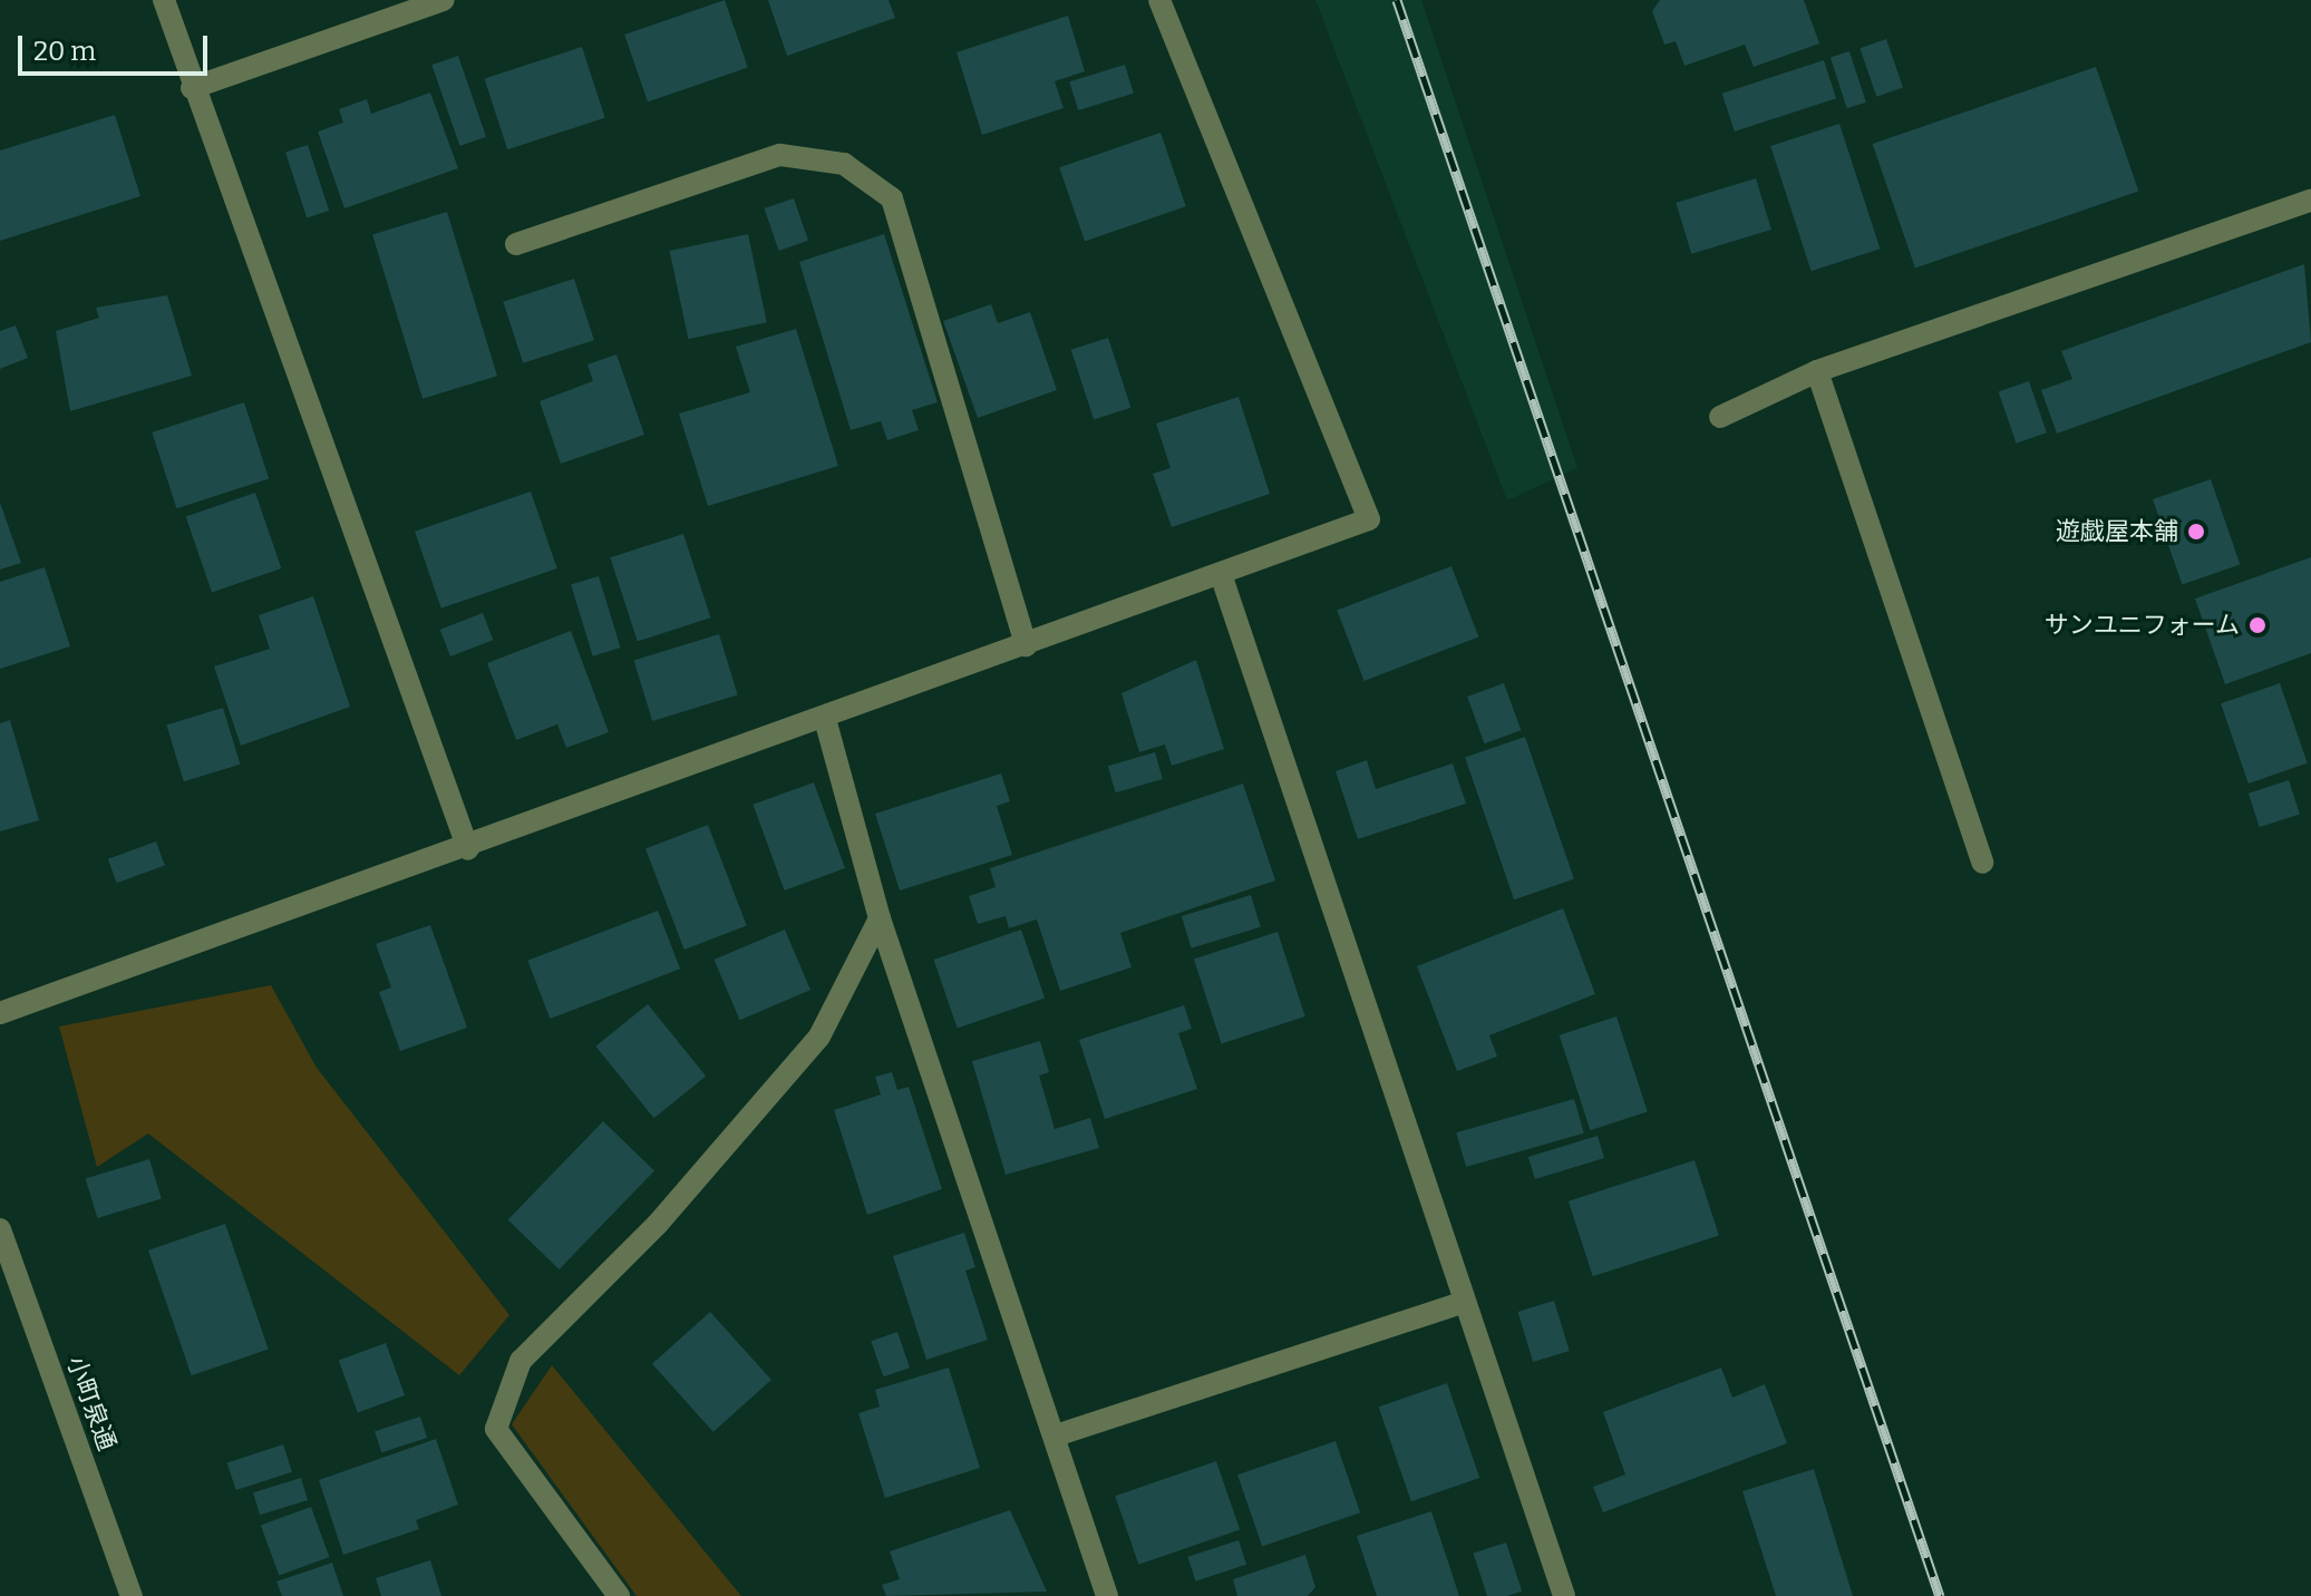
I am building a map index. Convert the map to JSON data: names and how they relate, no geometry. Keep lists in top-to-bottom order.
{
  "streets": {
    "street": ["小町泉通"]
  },
  "places": ["遊戯屋本舗", "サンユニフォーム"],
  "scale_bar": "20 m"
}
